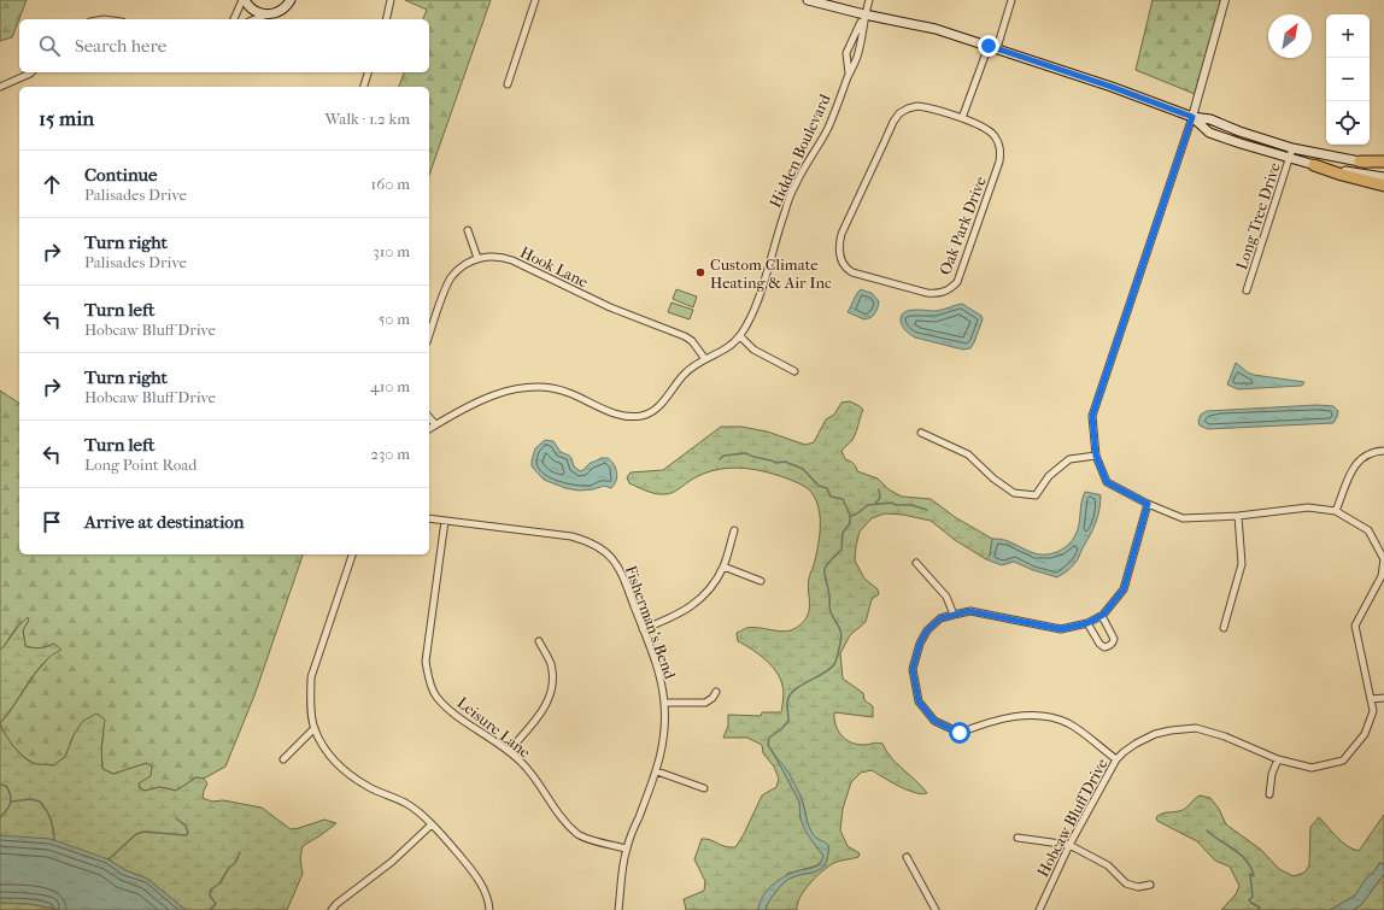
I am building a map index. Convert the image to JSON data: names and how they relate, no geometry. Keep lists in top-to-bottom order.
{
  "streets": {
    "street": [
      "Hidden Boulevard",
      "Long Tree Drive",
      "Oak Park Drive",
      "Hook Lane",
      "Fisherman's Bend",
      "Leisure Lane",
      "Hobcaw Bluff Drive"
    ]
  },
  "crossings": [
    ["Hidden Boulevard", "Hook Lane"],
    ["Fisherman's Bend", "Leisure Lane"]
  ],
  "places": ["Custom Climate Heating & Air Inc"],
  "north": "top right",
  "page": {
    "map_buttons": ["+", "−"],
    "search": "Search here",
    "heading": ["15 min", "Walk · 1.2 km"],
    "list": [
      ["Continue", "Palisades Drive", "160 m"],
      ["Turn right", "Palisades Drive", "310 m"],
      ["Turn left", "Hobcaw Bluff Drive", "50 m"],
      ["Turn right", "Hobcaw Bluff Drive", "410 m"],
      ["Turn left", "Long Point Road", "230 m"],
      "Arrive at destination"
    ]
  }
}
